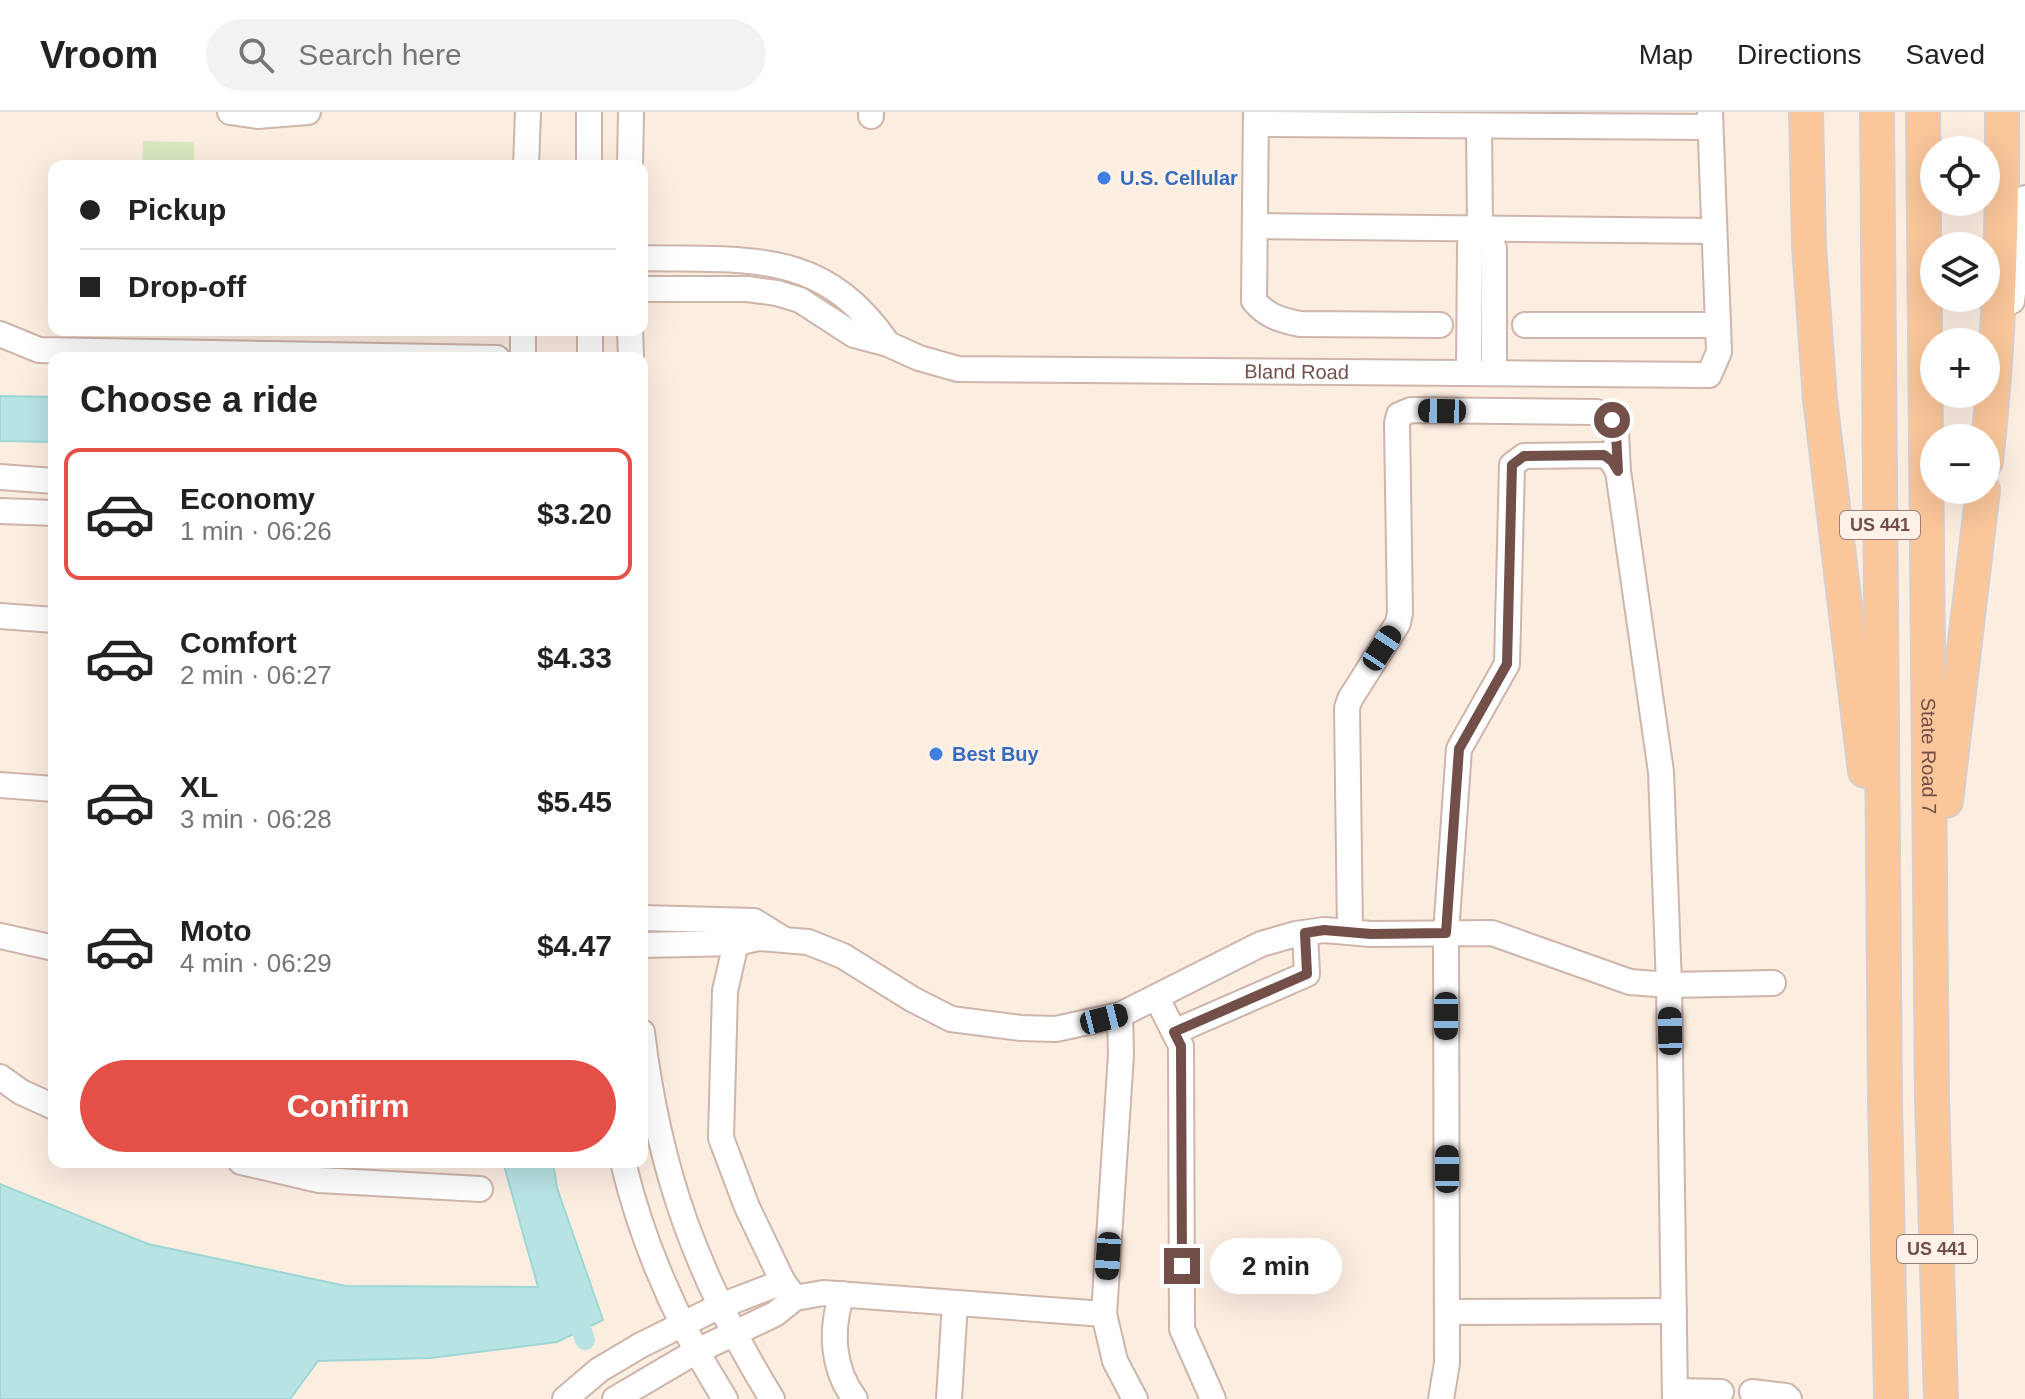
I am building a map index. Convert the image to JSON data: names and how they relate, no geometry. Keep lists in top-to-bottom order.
{
  "streets": {
    "main road": ["US 441", "State Road 7"],
    "street": ["Bland Road"]
  },
  "places": ["U.S. Cellular", "Best Buy"],
  "page": {
    "header": "Vroom",
    "search": "Search here",
    "nav": ["Map", "Directions", "Saved"],
    "map_buttons": ["+", "−"],
    "banner": ["Pickup", "Drop-off"],
    "heading": "Choose a ride",
    "list": [
      {
        "name": "Economy",
        "note": "1 min · 06:26",
        "value": "$3.20"
      },
      {
        "name": "Comfort",
        "note": "2 min · 06:27",
        "value": "$4.33"
      },
      {
        "name": "XL",
        "note": "3 min · 06:28",
        "value": "$5.45"
      },
      {
        "name": "Moto",
        "note": "4 min · 06:29",
        "value": "$4.47"
      }
    ],
    "buttons": "Confirm",
    "bubble": "2 min"
  }
}
